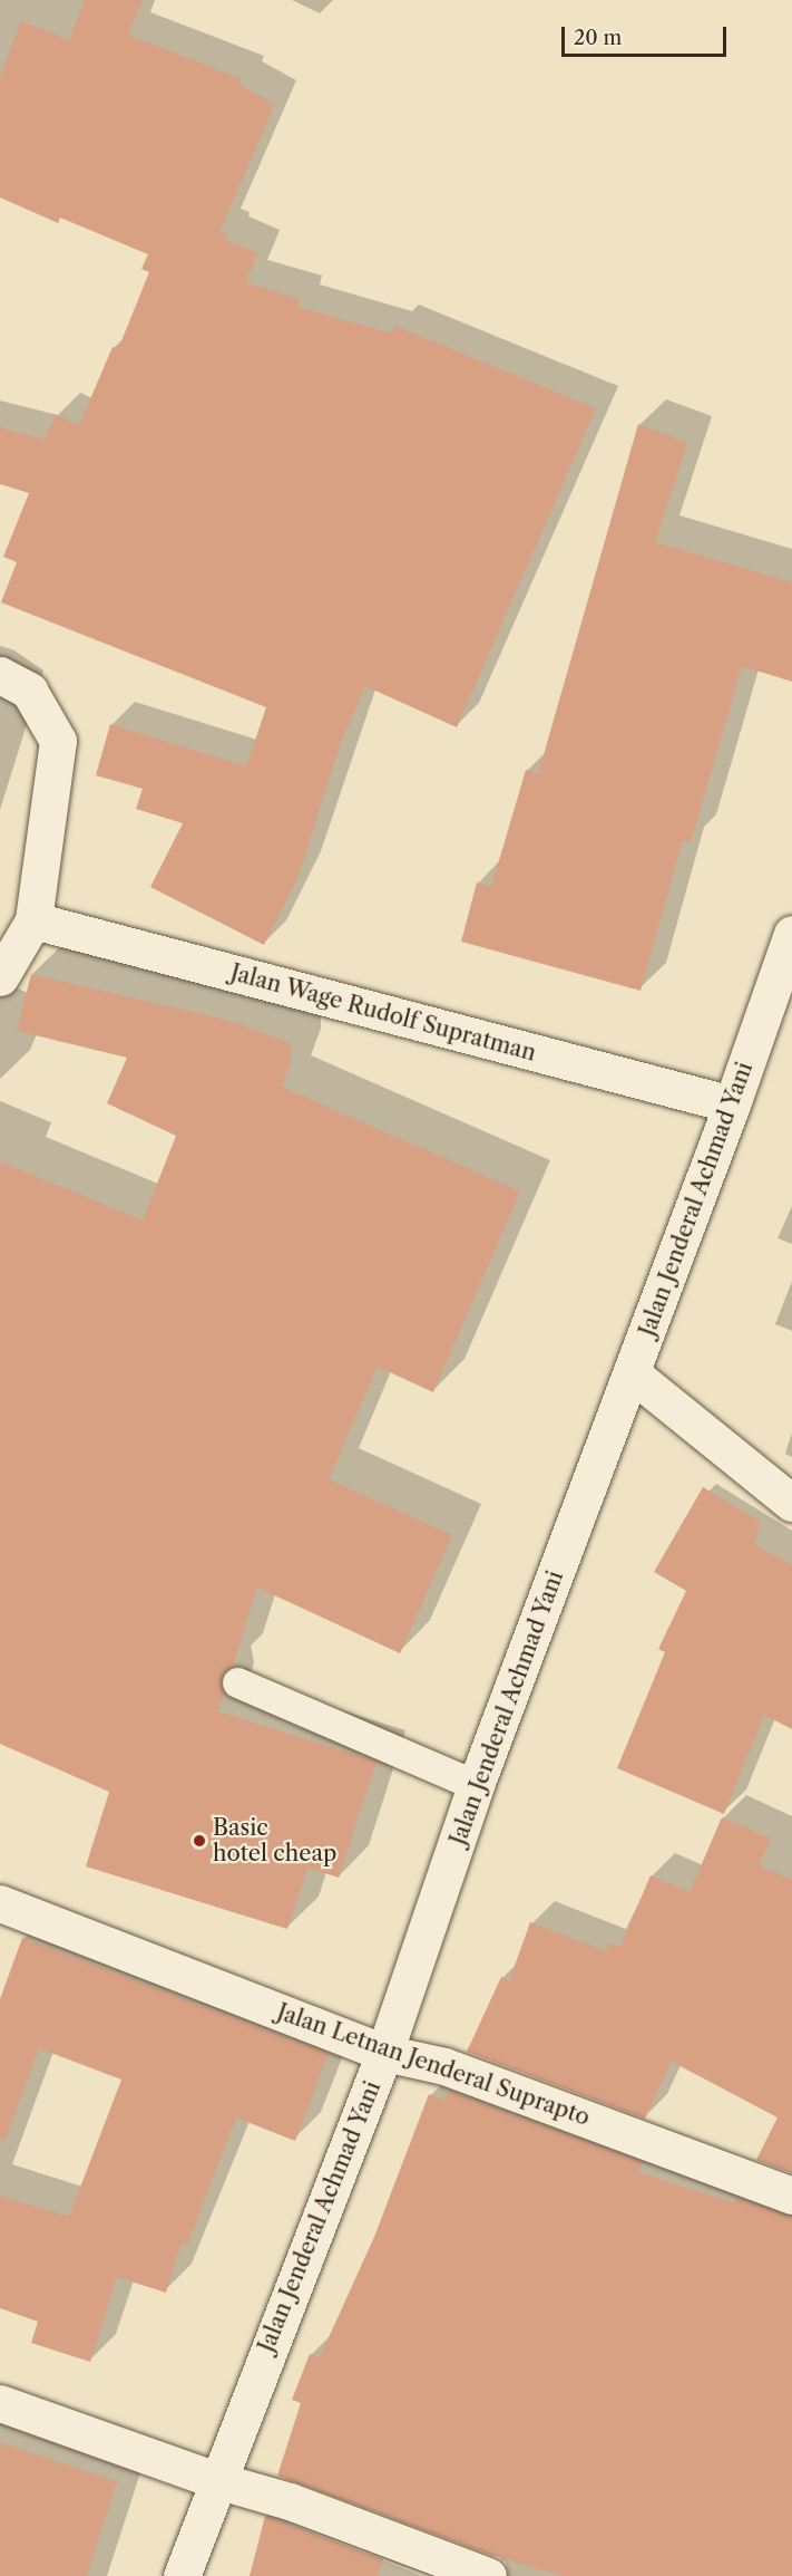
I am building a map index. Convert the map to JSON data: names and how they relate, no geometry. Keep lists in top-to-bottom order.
{
  "streets": {
    "street": ["Jalan Wage Rudolf Supratman", "Jalan Jenderal Achmad Yani", "Jalan Letnan Jenderal Suprapto"]
  },
  "crossings": [
    ["Jalan Wage Rudolf Supratman", "Jalan Jenderal Achmad Yani"],
    ["Jalan Jenderal Achmad Yani", "Jalan Letnan Jenderal Suprapto"]
  ],
  "places": ["Basic hotel cheap"],
  "scale_bar": "20 m"
}
